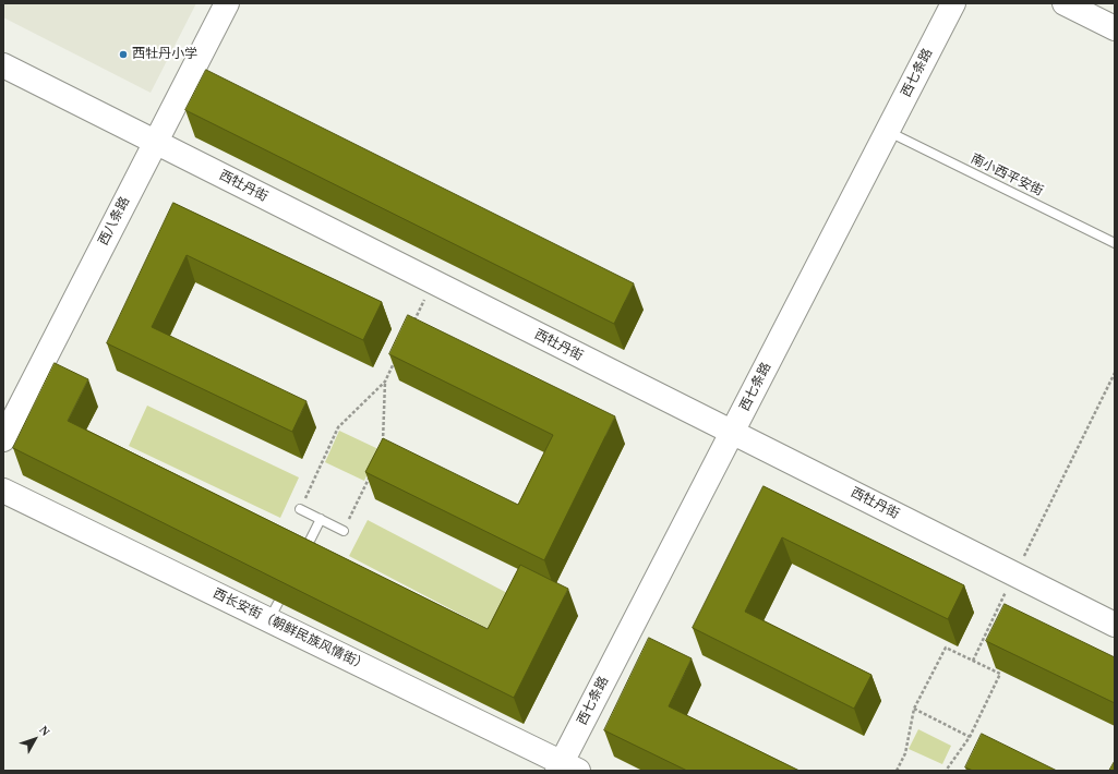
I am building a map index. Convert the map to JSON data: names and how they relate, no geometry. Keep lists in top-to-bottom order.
{
  "streets": {
    "street": [
      "西七条路",
      "西牡丹街",
      "西八条路",
      "西长安街（朝鲜民族风情街）"
    ],
    "lane": ["南小西平安街"]
  },
  "crossings": [
    ["西七条路", "南小西平安街"],
    ["西七条路", "西牡丹街"],
    ["西七条路", "西长安街（朝鲜民族风情街）"],
    ["西牡丹街", "西八条路"]
  ],
  "places": ["西牡丹小学"],
  "north": "top right"
}
